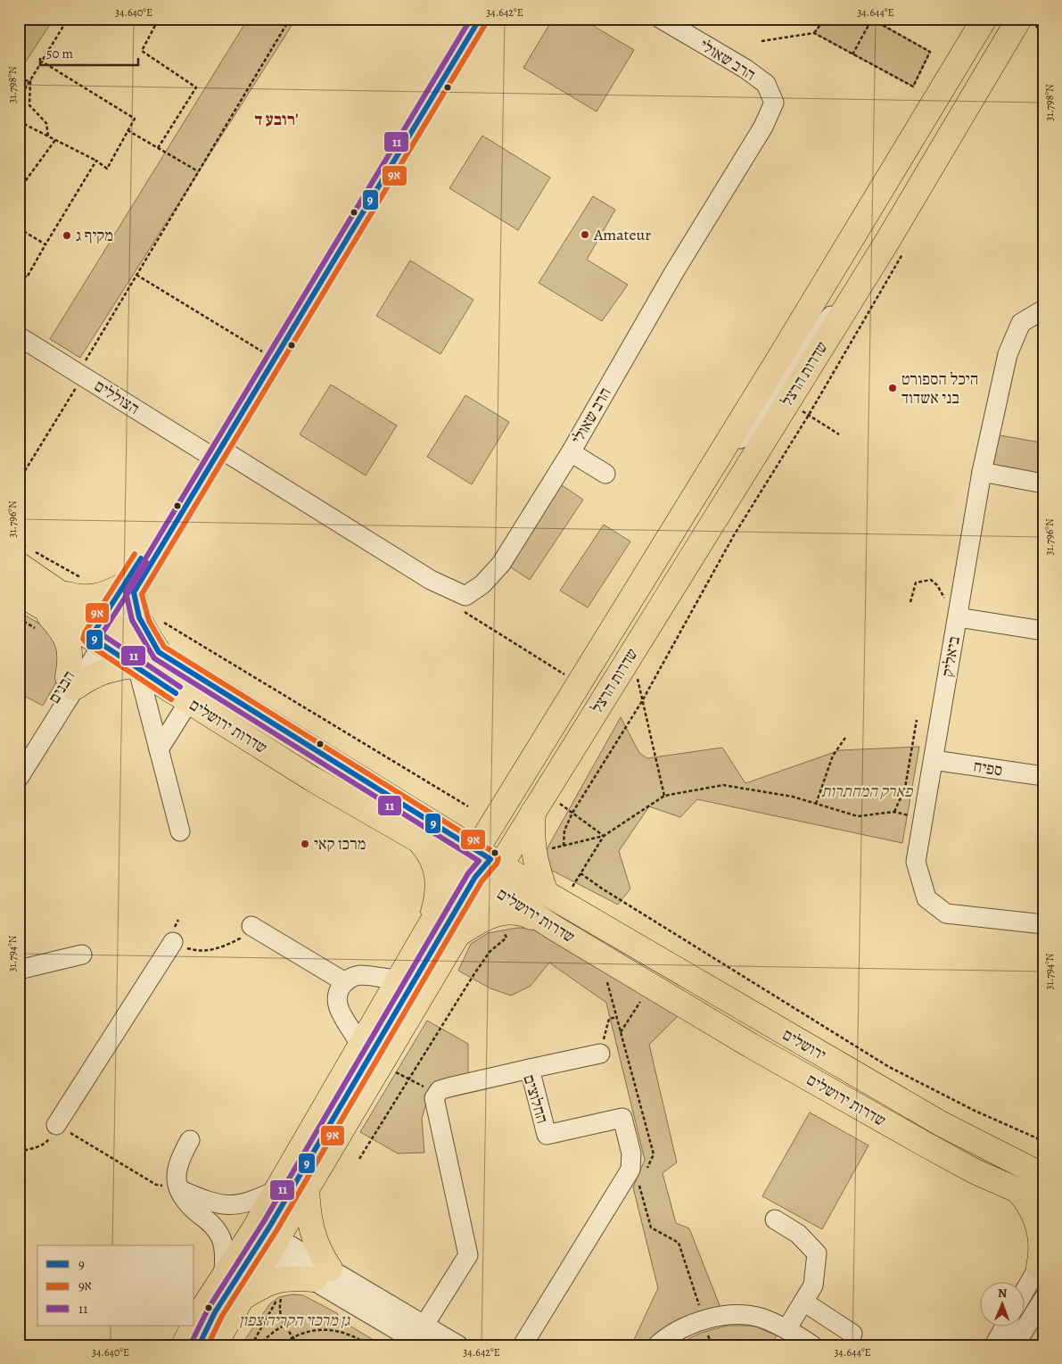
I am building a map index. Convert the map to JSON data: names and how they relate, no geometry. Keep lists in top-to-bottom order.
{
  "streets": {
    "main road": ["שדרות הרצל", "שדרות ירושלים", "ירושלים"],
    "street": [
      "הרב שאולי",
      "הצוללים",
      "ביאליק",
      "הבנים",
      "ספיח",
      "החלוצים"
    ]
  },
  "crossings": [
    ["הרב שאולי", "הצוללים"],
    ["הרב שאולי", "הבנים"],
    ["שדרות הרצל", "שדרות ירושלים"],
    ["הצוללים", "הבנים"],
    ["ביאליק", "ספיח"],
    ["הבנים", "שדרות ירושלים"],
    ["שדרות ירושלים", "ירושלים"]
  ],
  "districts": ["רובע ד'"],
  "parks": ["פארק המחתרות", "גן מרכזי הקריה צפון"],
  "places": [
    "Amateur",
    "מקיף ג",
    "היכל הספורט בני אשדוד",
    "מרכז קאי"
  ],
  "lines": ["transit line 9", "transit line 11", "transit line 9א"],
  "legend": ["9", "9א", "11"],
  "scale_bar": "50 m",
  "north": "top",
  "coordinates": [
    "34.640°E",
    "34.642°E",
    "34.644°E",
    "31.798°N",
    "31.796°N",
    "31.794°N"
  ]
}
